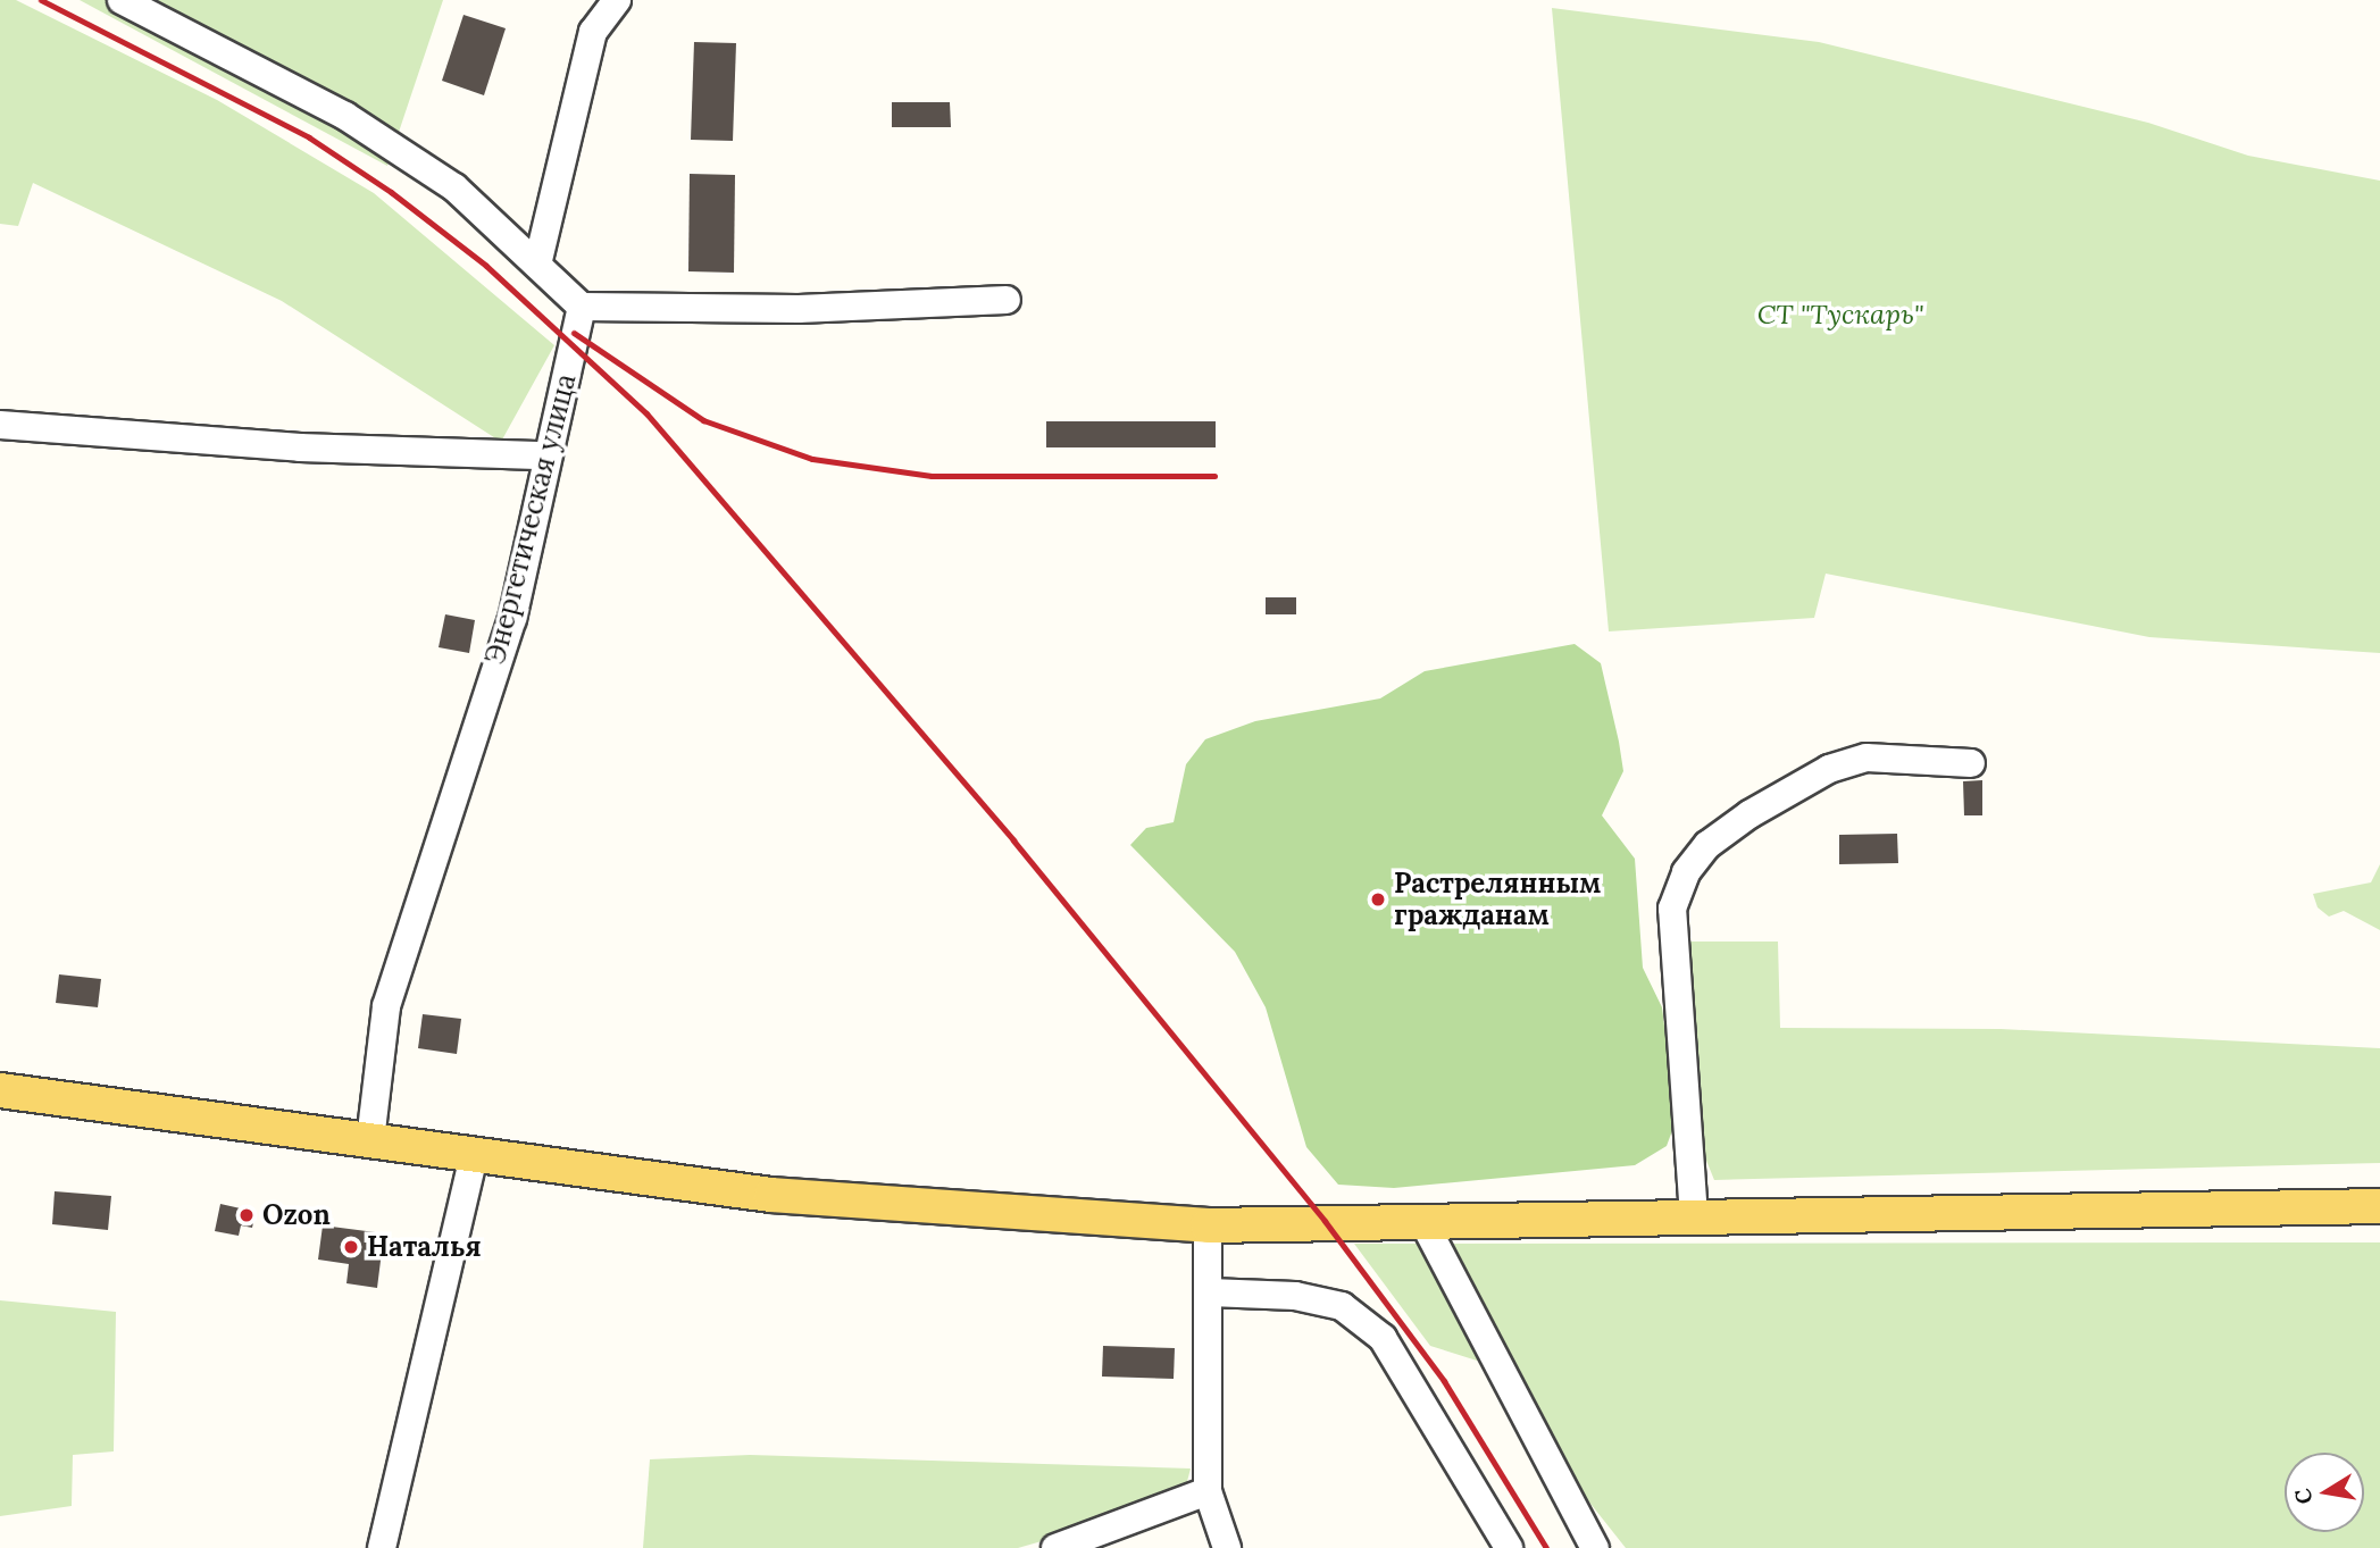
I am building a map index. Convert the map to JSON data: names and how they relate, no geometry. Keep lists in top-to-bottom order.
{
  "streets": {
    "street": ["Энергетическая улица"]
  },
  "parks": ["СТ \"Тускарь\""],
  "places": ["Растрелянным гражданам", "Ozon", "Наталья"],
  "north": "left"
}
